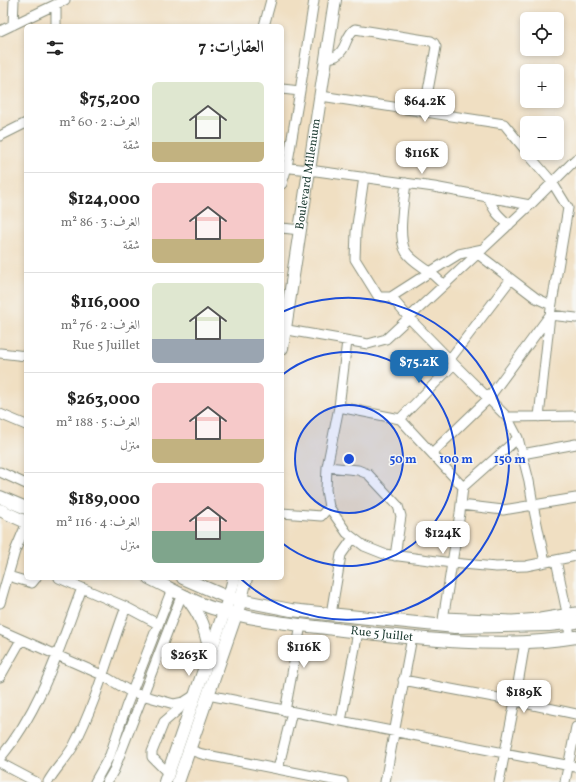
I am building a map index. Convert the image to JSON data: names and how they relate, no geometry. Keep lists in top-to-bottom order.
{
  "streets": {
    "main road": ["Boulevard Millenium", "Rue 5 Juillet"]
  },
  "page": {
    "map_buttons": ["+", "−"],
    "heading": "العقارات: 7",
    "list": [
      {
        "name": "$75,200",
        "note": "الغرف: 2 · 60 m² · شقة"
      },
      {
        "name": "$124,000",
        "note": "الغرف: 3 · 86 m² · شقة"
      },
      {
        "name": "$116,000",
        "note": "الغرف: 2 · 76 m² · Rue 5 Juillet"
      },
      {
        "name": "$263,000",
        "note": "الغرف: 5 · 188 m² · منزل"
      },
      {
        "name": "$189,000",
        "note": "الغرف: 4 · 116 m² · منزل"
      }
    ],
    "price": [
      "$64.2K",
      "$116K",
      "$75.2K",
      "$124K",
      "$116K",
      "$263K",
      "$189K"
    ]
  },
  "rings": ["50 m", "100 m", "150 m"]
}
